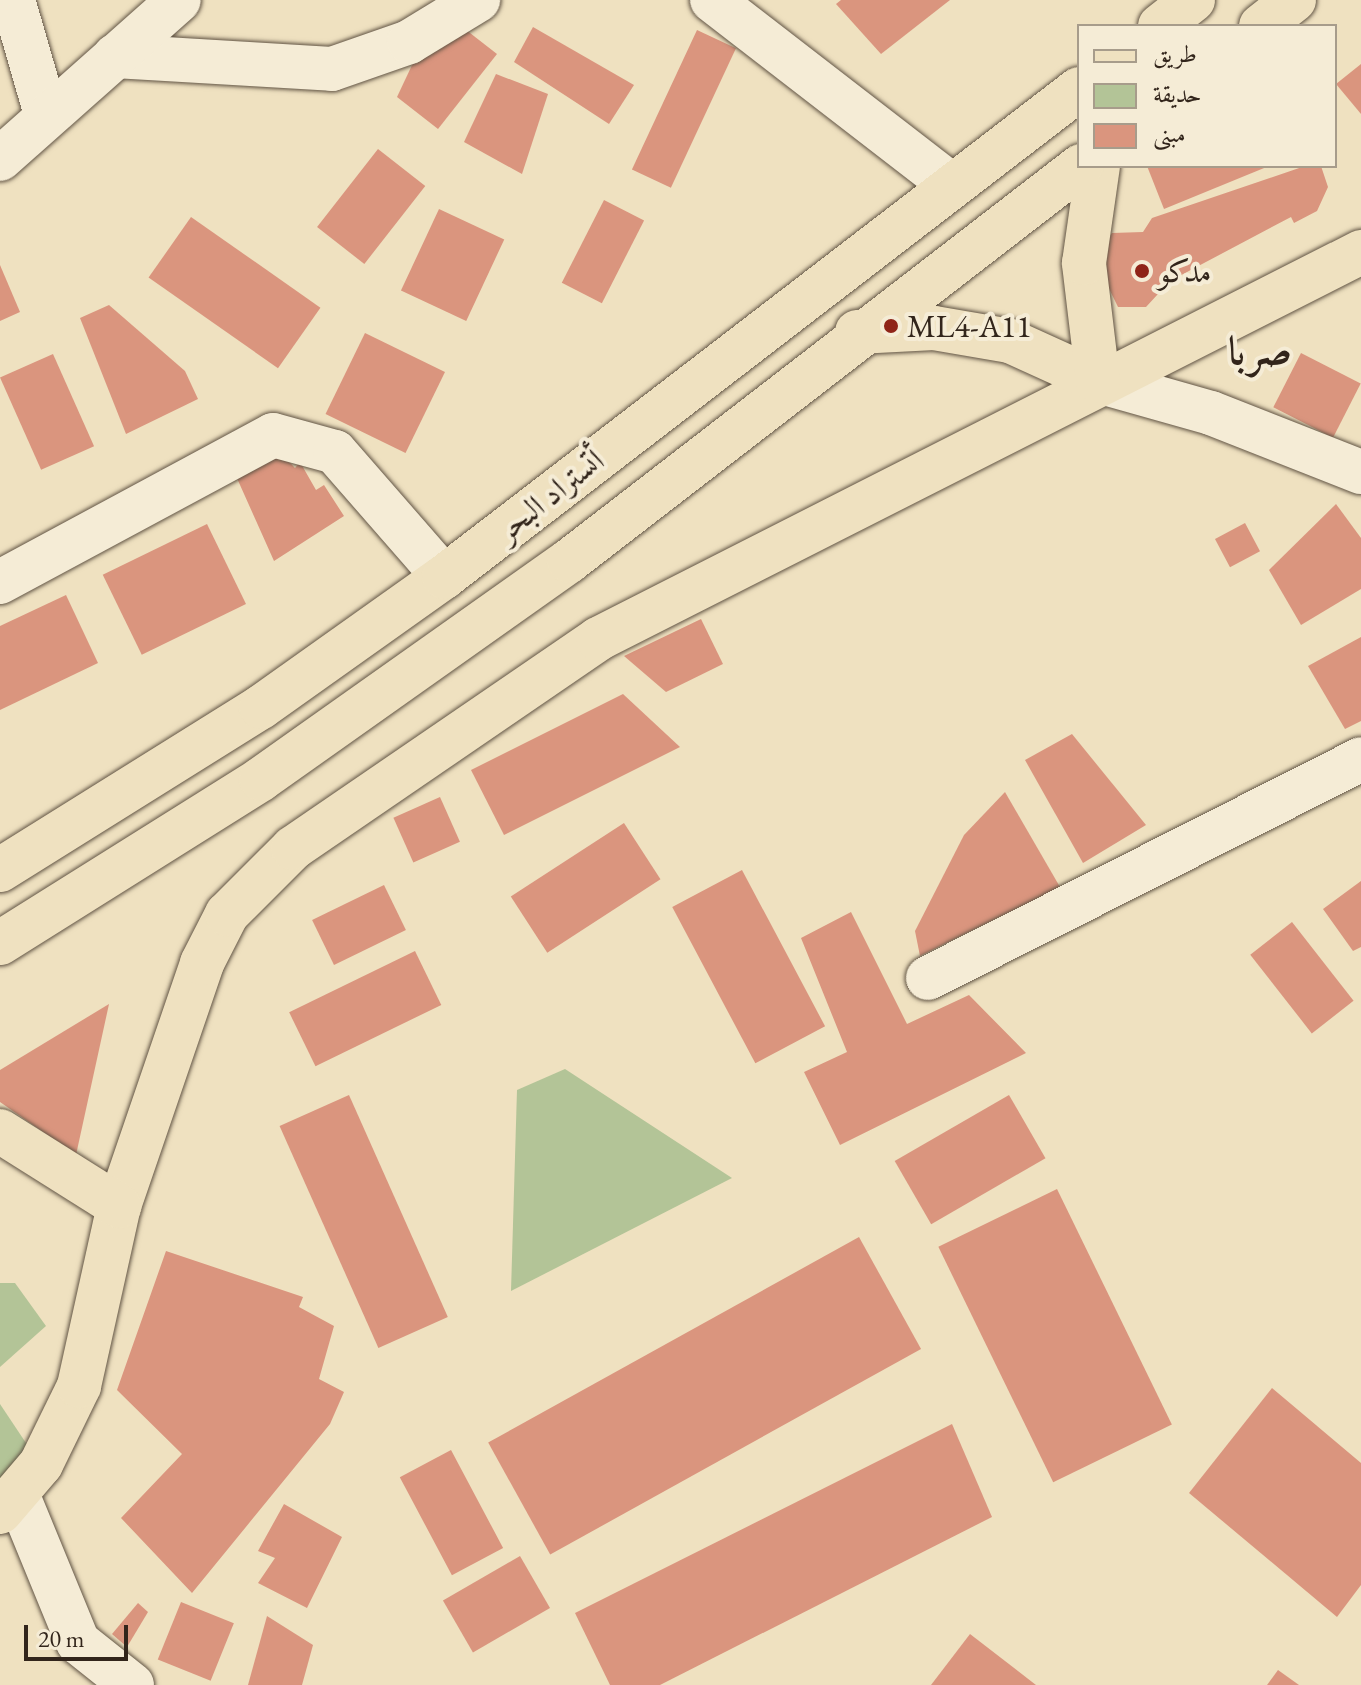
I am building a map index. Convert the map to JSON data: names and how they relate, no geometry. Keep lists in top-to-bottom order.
{
  "streets": {
    "main road": ["أتستراد البحر"]
  },
  "districts": ["صربا"],
  "places": ["مدكو", "ML4-A11"],
  "legend": ["طريق", "حديقة", "مبنى"],
  "scale_bar": "20 m"
}
